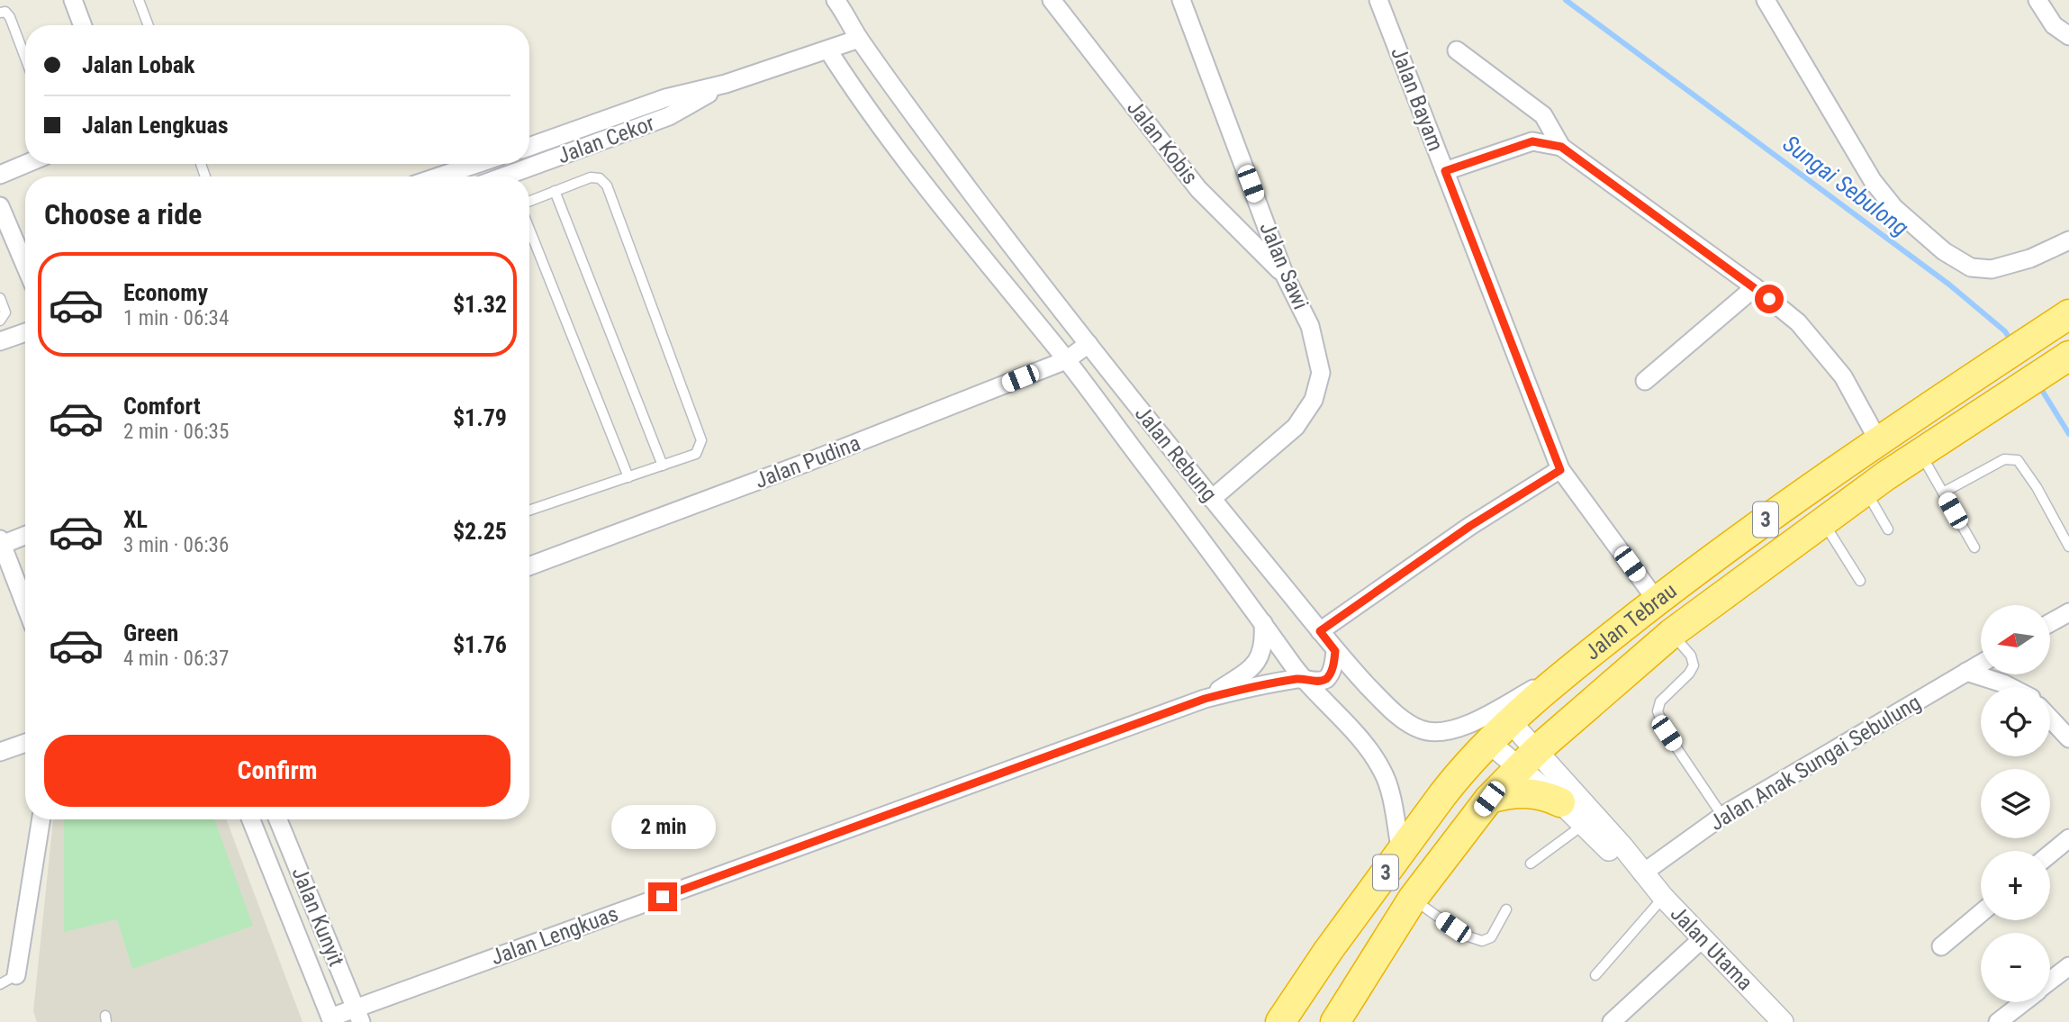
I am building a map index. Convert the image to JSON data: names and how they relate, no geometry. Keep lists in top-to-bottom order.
{
  "streets": {
    "highway": ["3", "Jalan Tebrau"],
    "street": [
      "Jalan Bayam",
      "Jalan Cekor",
      "Jalan Kobis",
      "Jalan Sawi",
      "Jalan Rebung",
      "Jalan Pudina",
      "Jalan Anak Sungai Sebulung",
      "Jalan Kunyit",
      "Jalan Lengkuas",
      "Jalan Utama"
    ]
  },
  "crossings": [
    ["Jalan Bayam", "Jalan Tebrau"],
    ["Jalan Cekor", "Jalan Rebung"],
    ["Jalan Kobis", "Jalan Sawi"],
    ["Jalan Sawi", "Jalan Rebung"],
    ["Jalan Rebung", "Jalan Pudina"],
    ["Jalan Rebung", "Jalan Tebrau"],
    ["Jalan Rebung", "Jalan Lengkuas"],
    ["Jalan Tebrau", "Jalan Utama"],
    ["Jalan Anak Sungai Sebulung", "Jalan Utama"],
    ["Jalan Kunyit", "Jalan Lengkuas"]
  ],
  "water": ["Sungai Sebulong"],
  "north": "left",
  "page": {
    "banner": ["Jalan Lobak", "Jalan Lengkuas"],
    "heading": "Choose a ride",
    "list": [
      {
        "name": "Economy",
        "note": "1 min · 06:34",
        "value": "$1.32"
      },
      {
        "name": "Comfort",
        "note": "2 min · 06:35",
        "value": "$1.79"
      },
      {
        "name": "XL",
        "note": "3 min · 06:36",
        "value": "$2.25"
      },
      {
        "name": "Green",
        "note": "4 min · 06:37",
        "value": "$1.76"
      }
    ],
    "map_buttons": ["+", "−"],
    "buttons": "Confirm",
    "bubble": "2 min"
  }
}
